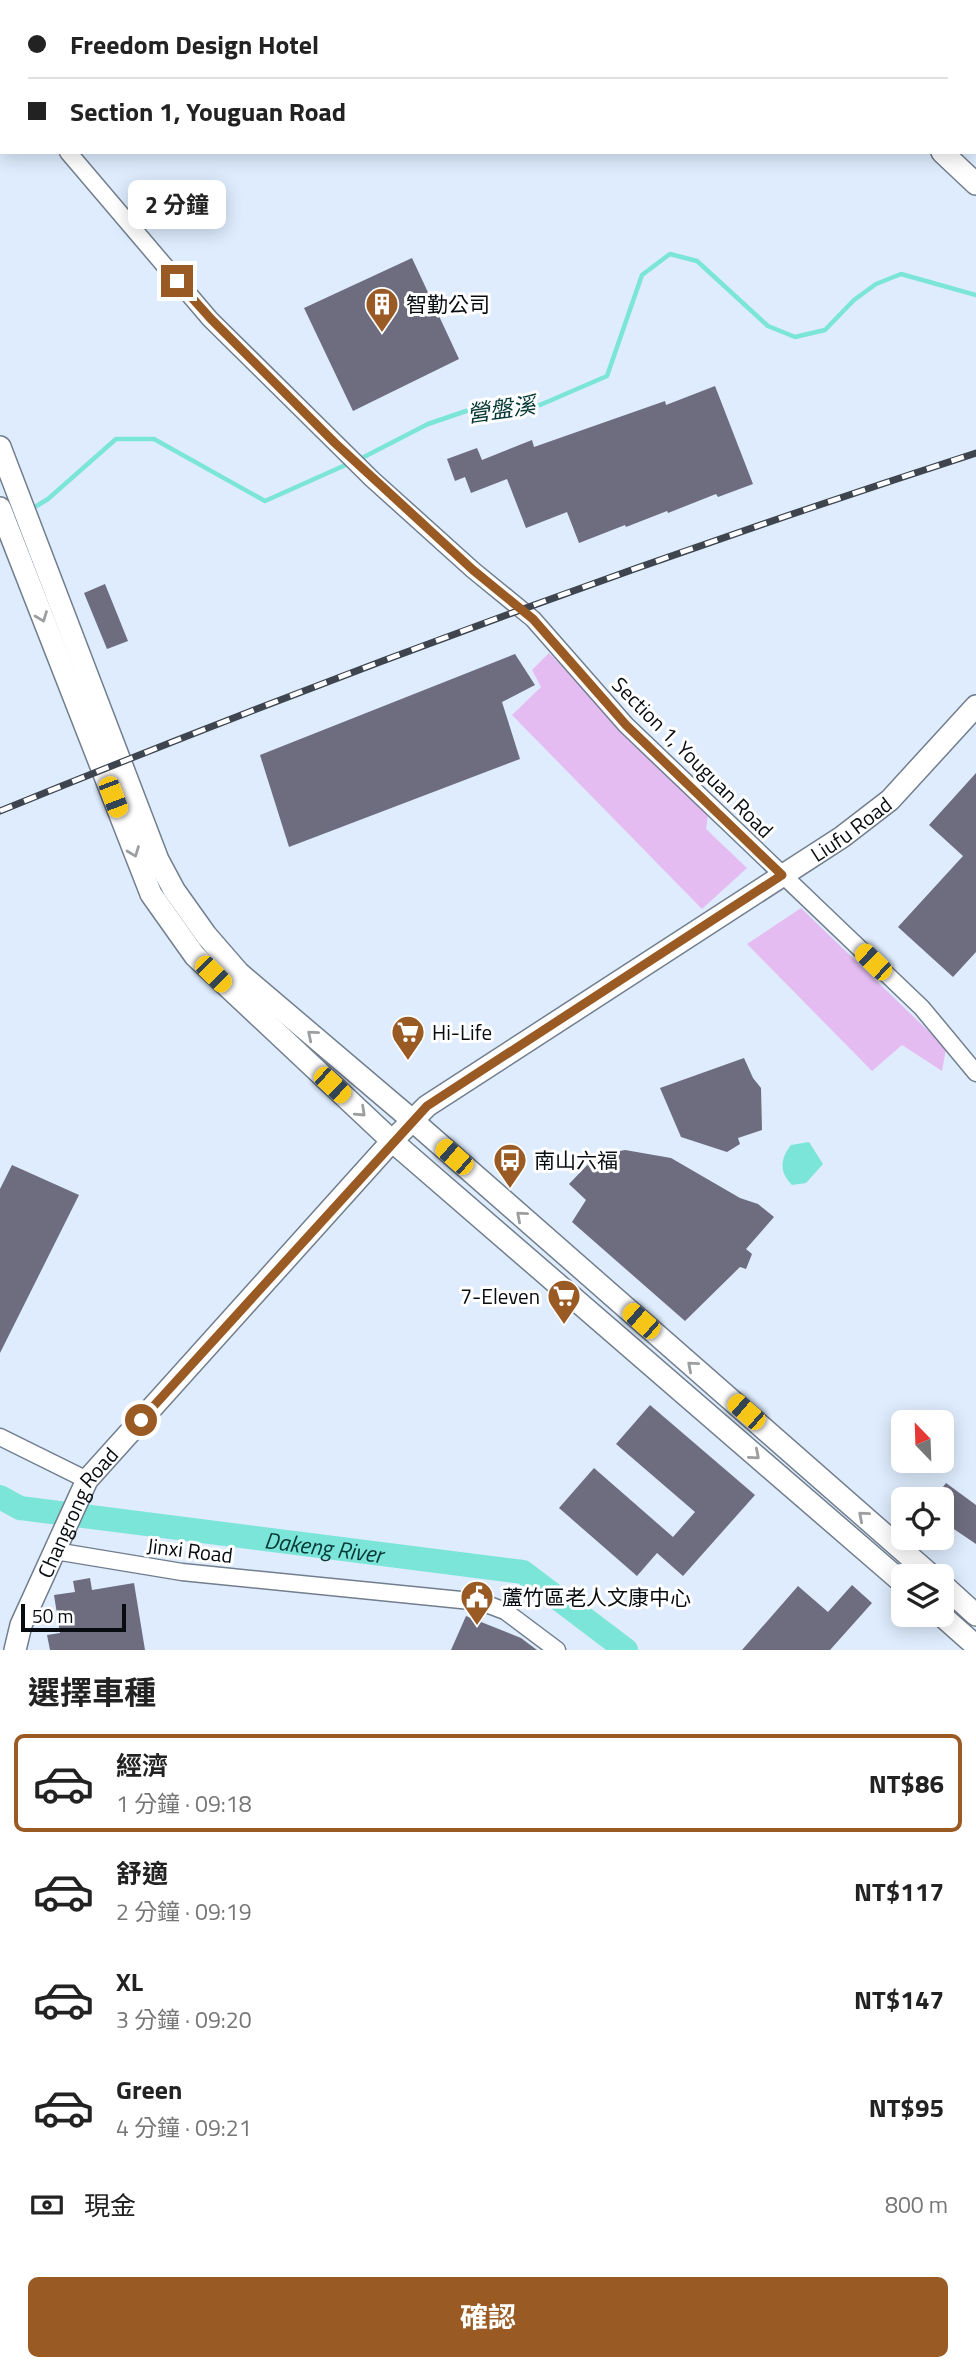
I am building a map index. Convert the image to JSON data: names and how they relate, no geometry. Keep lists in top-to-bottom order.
{
  "streets": {
    "street": [
      "Section 1, Youguan Road",
      "Liufu Road",
      "Changrong Road",
      "Jinxi Road"
    ]
  },
  "crossings": [
    ["Section 1, Youguan Road", "Liufu Road"],
    ["Liufu Road", "Changrong Road"],
    ["Changrong Road", "Jinxi Road"]
  ],
  "water": ["營盤溪", "Dakeng River"],
  "places": {
    "building": ["智勤公司"],
    "supermarket": ["Hi-Life", "7-Eleven"],
    "bus stop": ["南山六福"],
    "public building": ["蘆竹區老人文康中心"]
  },
  "scale_bar": "50 m",
  "north": "top left",
  "page": {
    "banner": ["Freedom Design Hotel", "Section 1, Youguan Road"],
    "bubble": "2 分鐘",
    "scale": "50 m",
    "heading": "選擇車種",
    "list": [
      {
        "name": "經濟",
        "note": "1 分鐘 · 09:18",
        "value": "NT$86"
      },
      {
        "name": "舒適",
        "note": "2 分鐘 · 09:19",
        "value": "NT$117"
      },
      {
        "name": "XL",
        "note": "3 分鐘 · 09:20",
        "value": "NT$147"
      },
      {
        "name": "Green",
        "note": "4 分鐘 · 09:21",
        "value": "NT$95"
      }
    ],
    "pay": ["現金", "800 m"],
    "buttons": "確認"
  }
}
